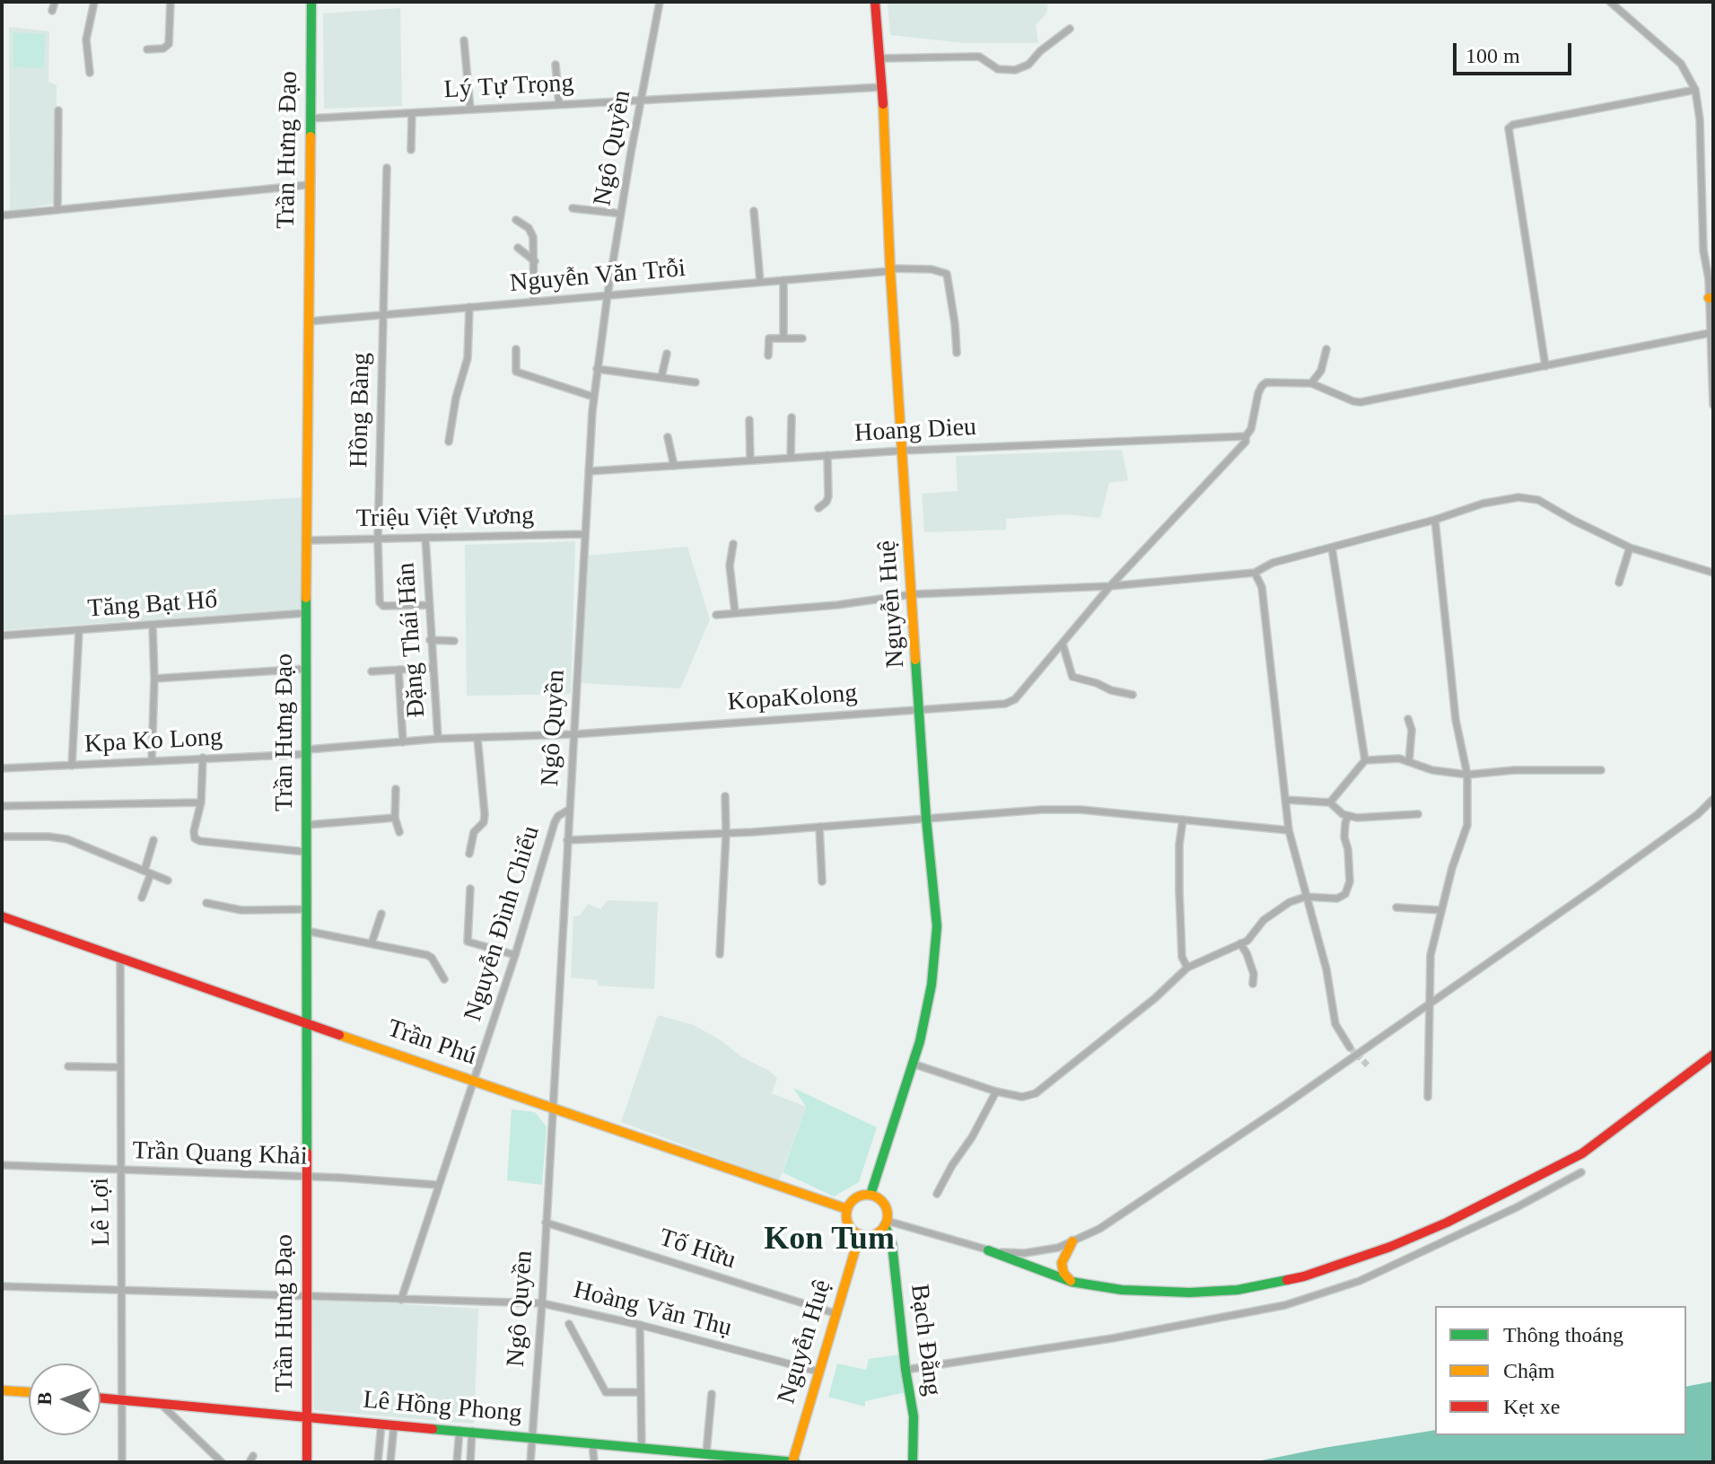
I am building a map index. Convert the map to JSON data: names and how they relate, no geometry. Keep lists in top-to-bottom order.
{
  "streets": {
    "street": [
      "Lý Tự Trọng",
      "Ngô Quyền",
      "Trần Hưng Đạo",
      "Nguyễn Văn Trỗi",
      "Hồng Bàng",
      "Hoang Dieu",
      "Triệu Việt Vương",
      "Nguyễn Huệ",
      "Tăng Bạt Hổ",
      "Đặng Thái Hân",
      "KopaKolong",
      "Kpa Ko Long",
      "Nguyễn Đình Chiểu",
      "Trần Phú",
      "Trần Quang Khải",
      "Lê Lợi",
      "Tố Hữu",
      "Hoàng Văn Thụ",
      "Bạch Đằng",
      "Lê Hồng Phong"
    ]
  },
  "crossings": [
    ["Lý Tự Trọng", "Ngô Quyền"],
    ["Lý Tự Trọng", "Trần Hưng Đạo"],
    ["Lý Tự Trọng", "Nguyễn Huệ"],
    ["Ngô Quyền", "Nguyễn Văn Trỗi"],
    ["Ngô Quyền", "Hoang Dieu"],
    ["Ngô Quyền", "Triệu Việt Vương"],
    ["Ngô Quyền", "KopaKolong"],
    ["Ngô Quyền", "Nguyễn Đình Chiểu"],
    ["Ngô Quyền", "Trần Phú"],
    ["Ngô Quyền", "Tố Hữu"],
    ["Ngô Quyền", "Hoàng Văn Thụ"],
    ["Ngô Quyền", "Lê Hồng Phong"],
    ["Trần Hưng Đạo", "Nguyễn Văn Trỗi"],
    ["Trần Hưng Đạo", "Triệu Việt Vương"],
    ["Trần Hưng Đạo", "Tăng Bạt Hổ"],
    ["Trần Hưng Đạo", "KopaKolong"],
    ["Trần Hưng Đạo", "Kpa Ko Long"],
    ["Trần Hưng Đạo", "Trần Phú"],
    ["Trần Hưng Đạo", "Trần Quang Khải"],
    ["Trần Hưng Đạo", "Hoàng Văn Thụ"],
    ["Trần Hưng Đạo", "Lê Hồng Phong"],
    ["Nguyễn Văn Trỗi", "Hồng Bàng"],
    ["Nguyễn Văn Trỗi", "Nguyễn Huệ"],
    ["Hồng Bàng", "Triệu Việt Vương"],
    ["Hồng Bàng", "Đặng Thái Hân"],
    ["Hoang Dieu", "Nguyễn Huệ"],
    ["Hoang Dieu", "KopaKolong"],
    ["Triệu Việt Vương", "Đặng Thái Hân"],
    ["Nguyễn Huệ", "KopaKolong"],
    ["Nguyễn Huệ", "Trần Phú"],
    ["Nguyễn Huệ", "Tố Hữu"],
    ["Nguyễn Huệ", "Hoàng Văn Thụ"],
    ["Nguyễn Huệ", "Bạch Đằng"],
    ["Nguyễn Huệ", "Lê Hồng Phong"],
    ["Đặng Thái Hân", "KopaKolong"],
    ["KopaKolong", "Kpa Ko Long"],
    ["Nguyễn Đình Chiểu", "Trần Phú"],
    ["Nguyễn Đình Chiểu", "Trần Quang Khải"],
    ["Nguyễn Đình Chiểu", "Hoàng Văn Thụ"],
    ["Trần Phú", "Lê Lợi"],
    ["Trần Phú", "Bạch Đằng"],
    ["Trần Quang Khải", "Lê Lợi"],
    ["Lê Lợi", "Hoàng Văn Thụ"],
    ["Lê Lợi", "Lê Hồng Phong"]
  ],
  "districts": ["Kon Tum"],
  "legend": ["Thông thoáng", "Chậm", "Kẹt xe"],
  "scale_bar": "100 m",
  "north": "left"
}
